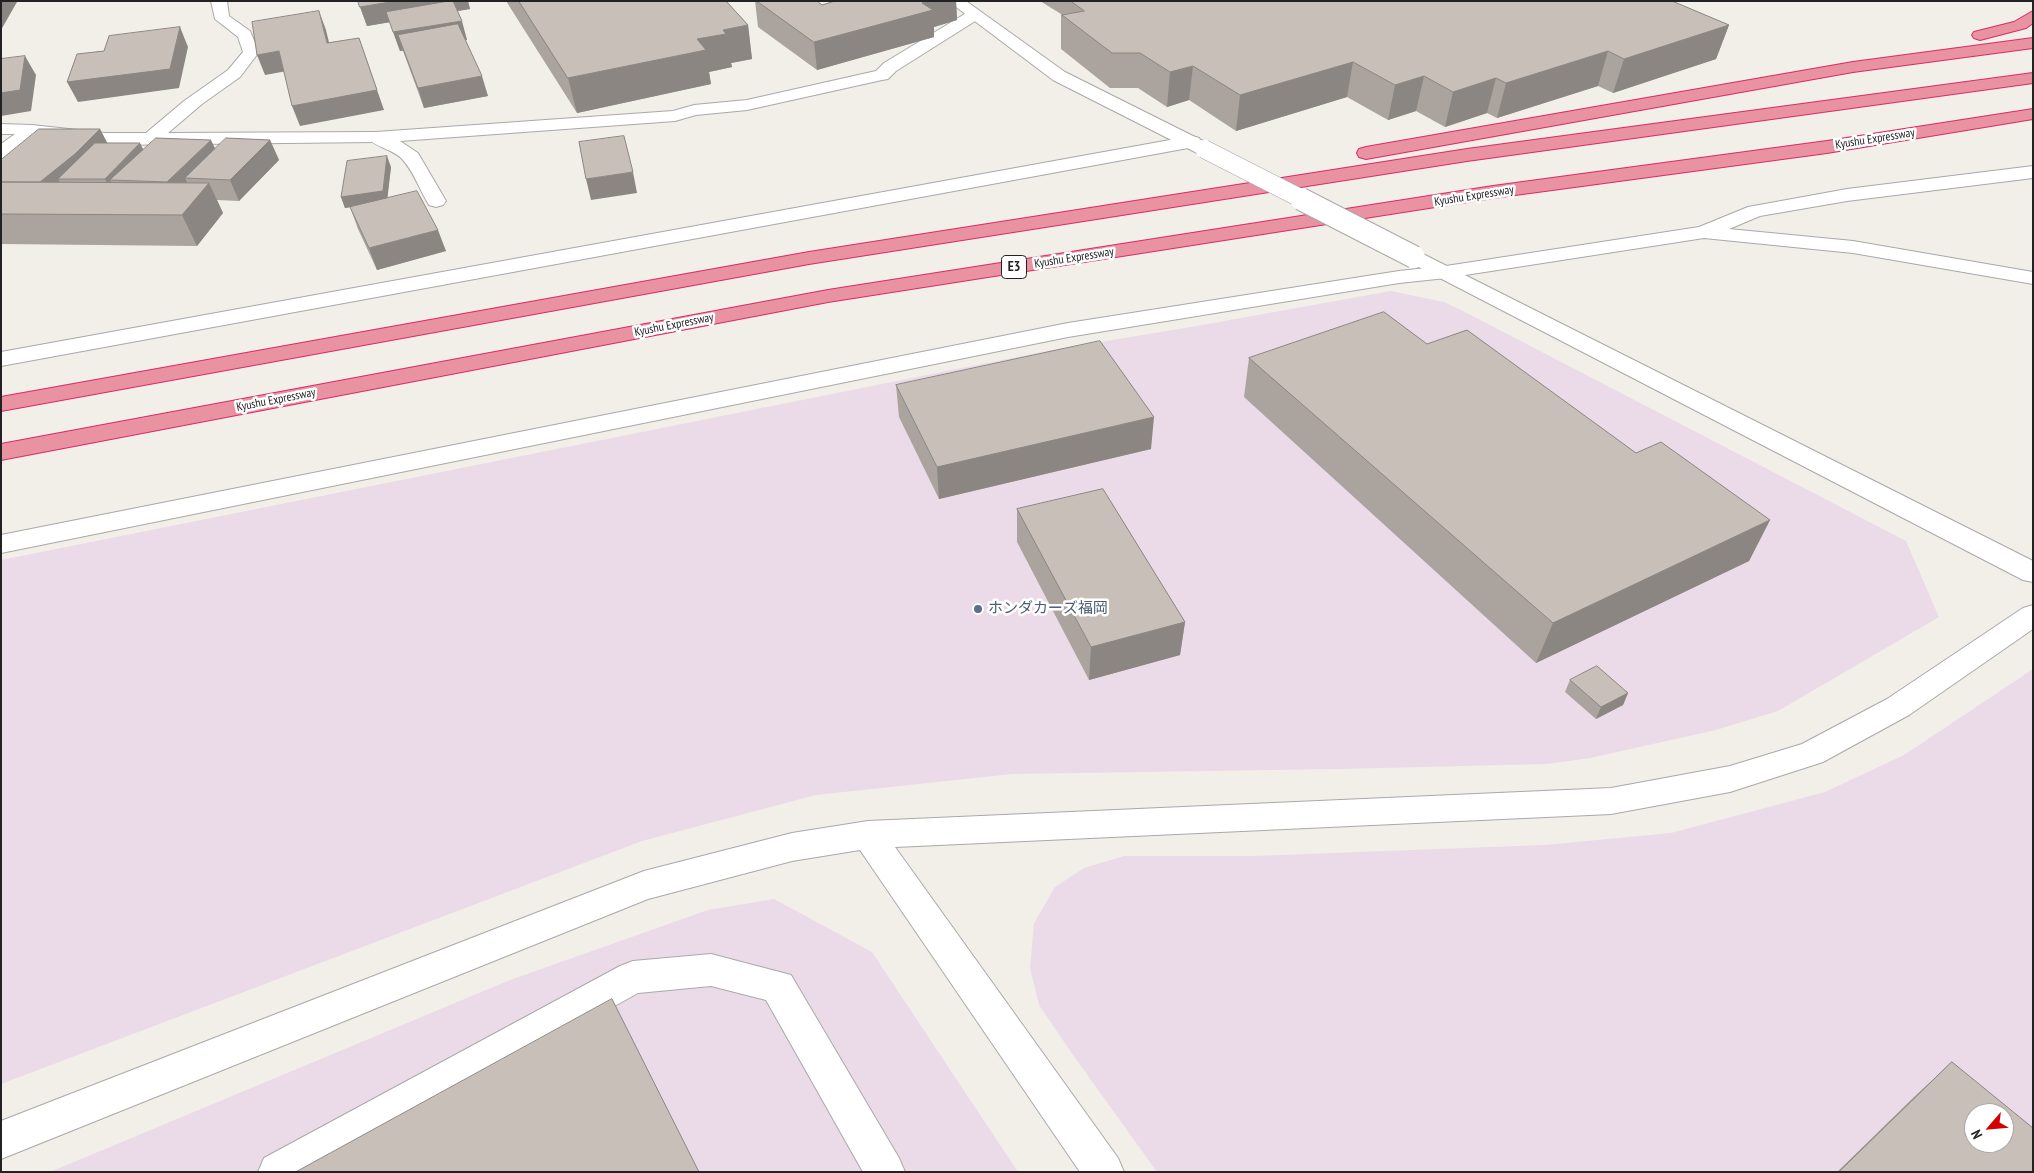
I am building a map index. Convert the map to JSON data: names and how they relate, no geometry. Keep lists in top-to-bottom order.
{
  "streets": {
    "highway": ["Kyushu Expressway", "E3"]
  },
  "places": ["ホンダカーズ福岡"],
  "north": "bottom left"
}
